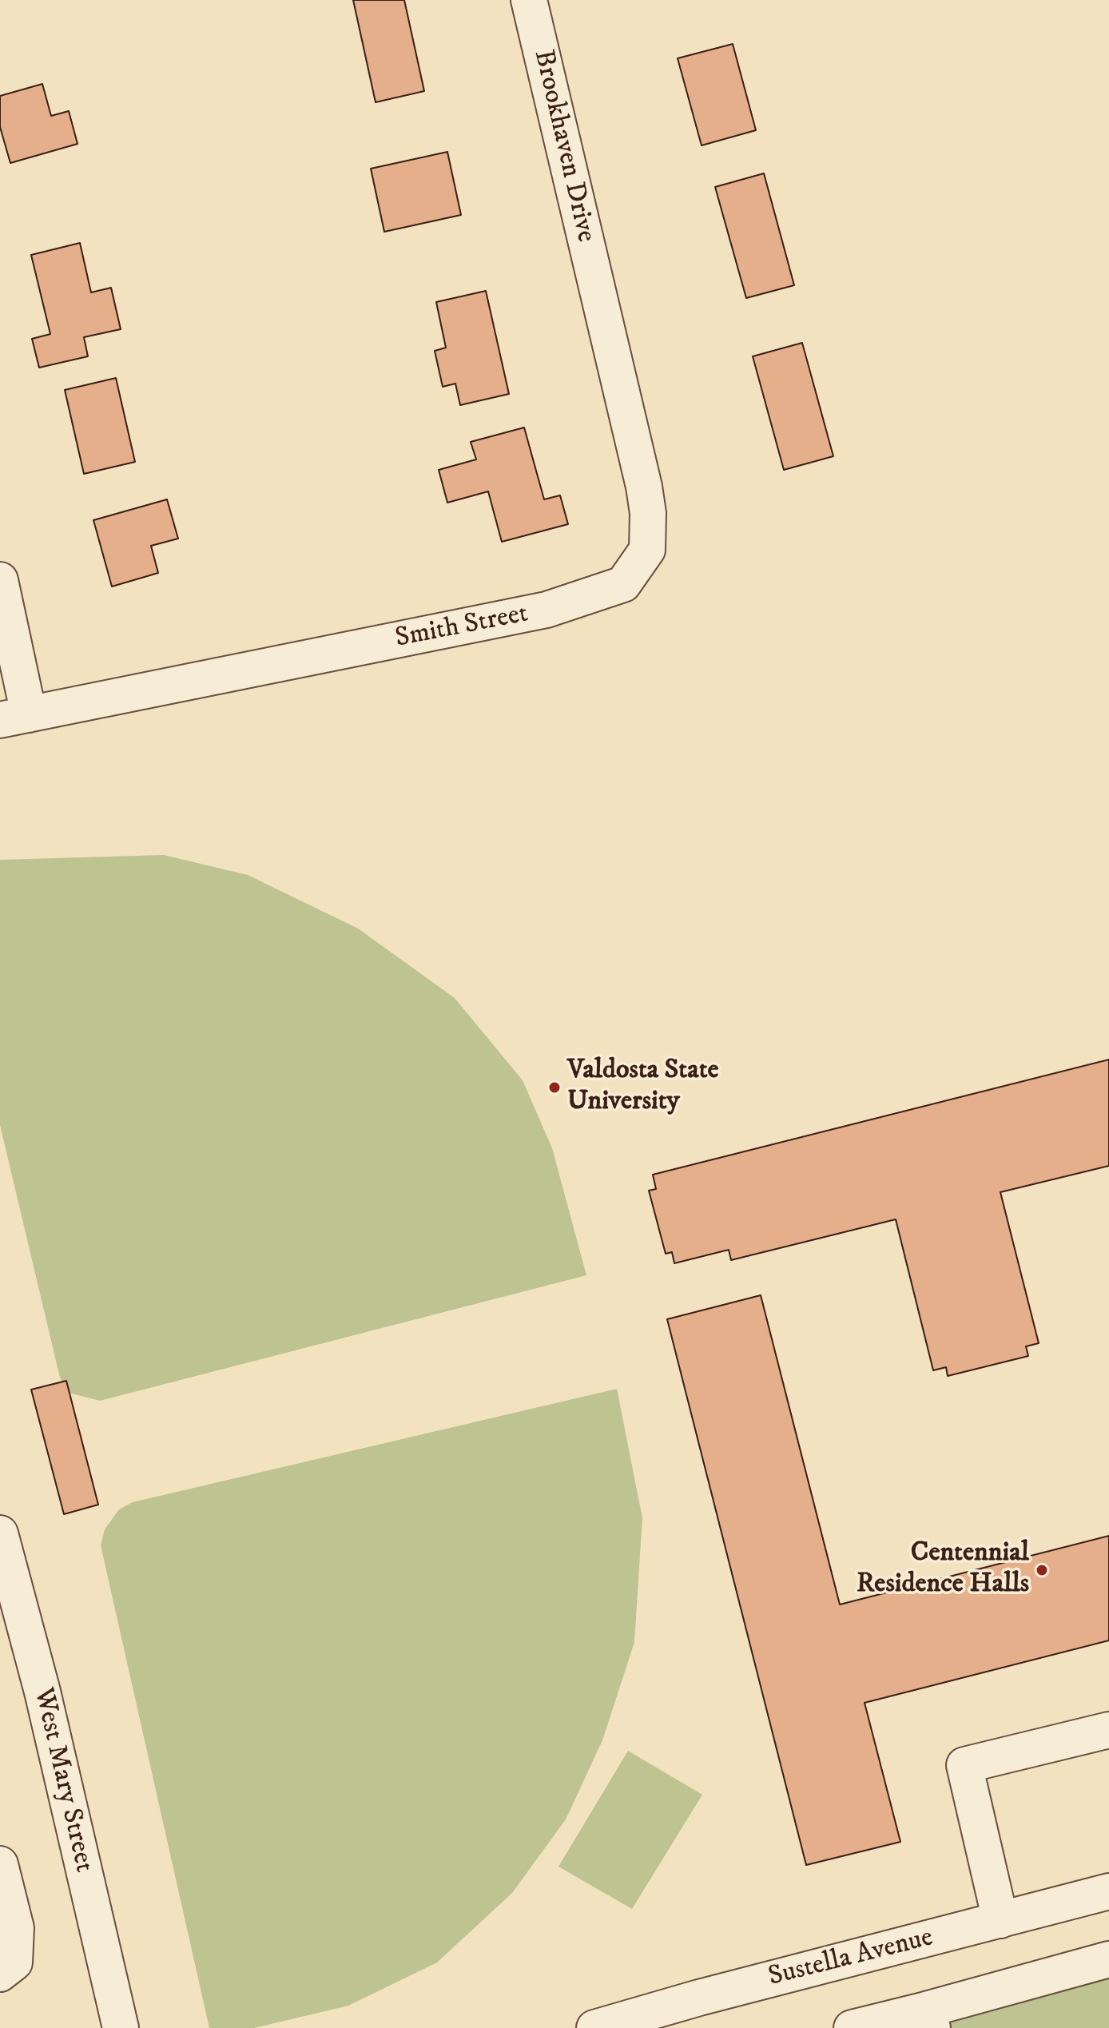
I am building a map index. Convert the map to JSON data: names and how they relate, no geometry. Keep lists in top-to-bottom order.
{
  "streets": {
    "street": [
      "Brookhaven Drive",
      "Smith Street",
      "West Mary Street",
      "Sustella Avenue"
    ]
  },
  "crossings": [
    ["Brookhaven Drive", "Smith Street"]
  ],
  "places": ["Valdosta State University", "Centennial Residence Halls"]
}
